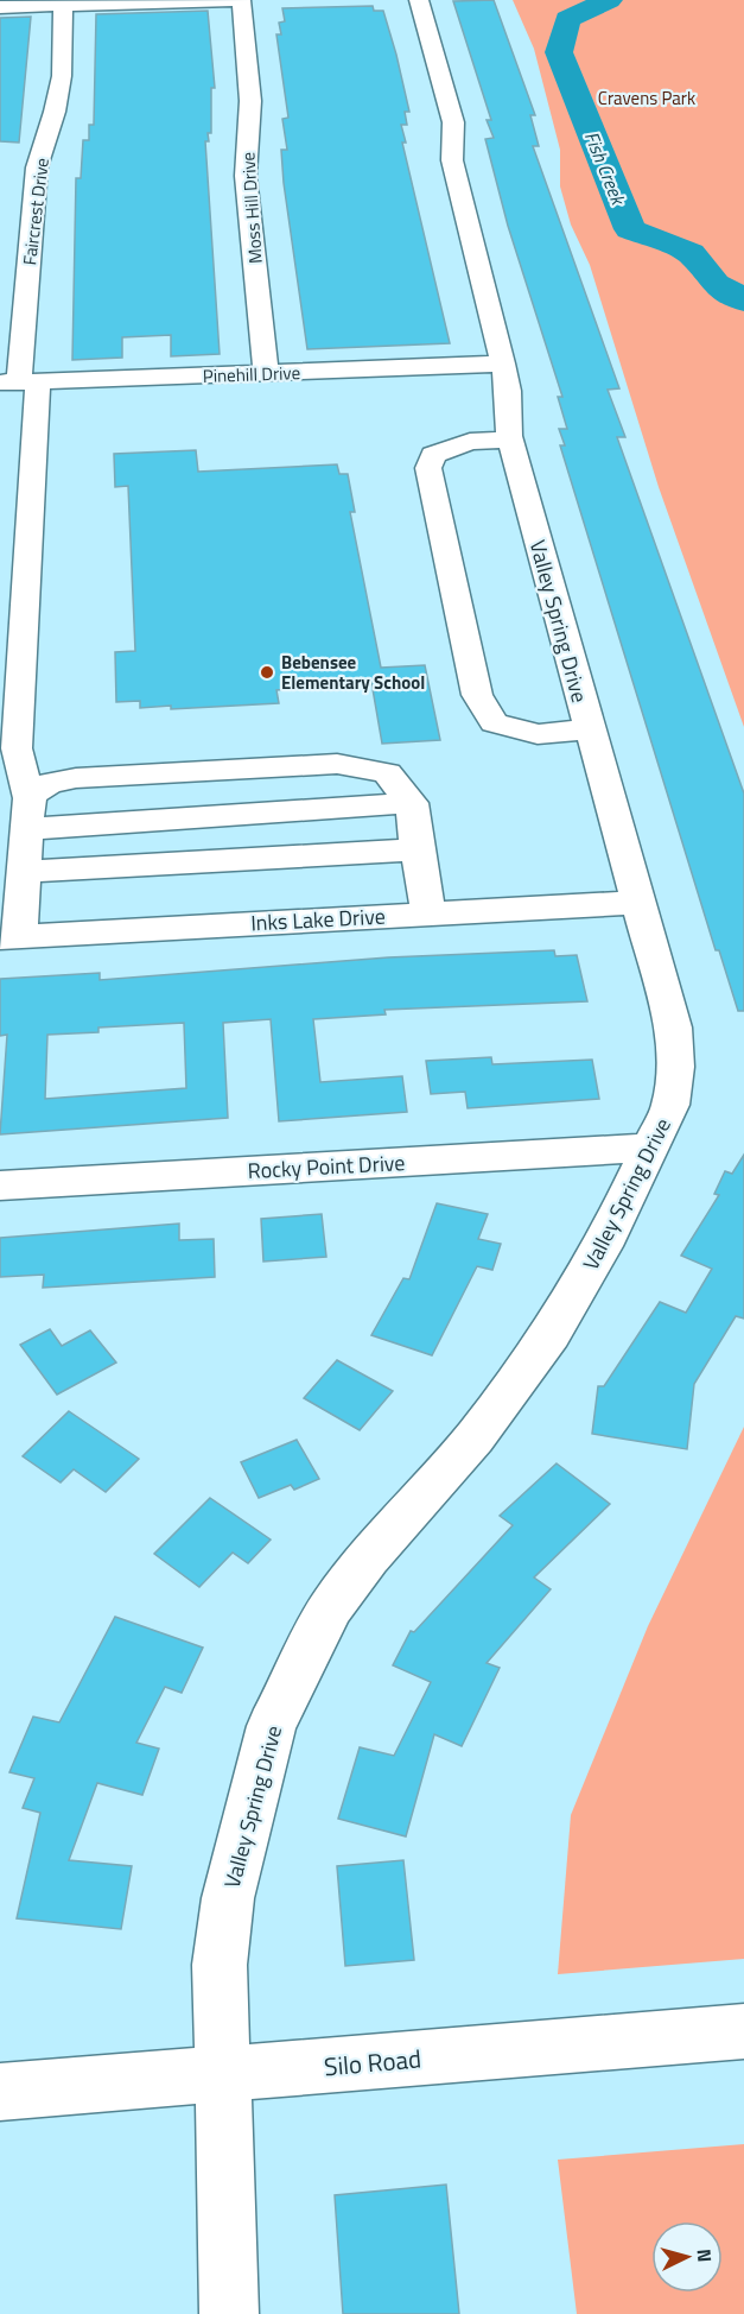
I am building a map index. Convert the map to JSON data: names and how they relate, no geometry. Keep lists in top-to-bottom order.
{
  "streets": {
    "street": [
      "Moss Hill Drive",
      "Faircrest Drive",
      "Pinehill Drive",
      "Valley Spring Drive",
      "Inks Lake Drive",
      "Rocky Point Drive",
      "Silo Road"
    ]
  },
  "crossings": [
    ["Moss Hill Drive", "Pinehill Drive"],
    ["Faircrest Drive", "Pinehill Drive"],
    ["Faircrest Drive", "Inks Lake Drive"],
    ["Pinehill Drive", "Valley Spring Drive"],
    ["Valley Spring Drive", "Inks Lake Drive"],
    ["Valley Spring Drive", "Rocky Point Drive"],
    ["Valley Spring Drive", "Silo Road"]
  ],
  "water": ["Fish Creek"],
  "parks": ["Cravens Park"],
  "places": ["Bebensee Elementary School"],
  "north": "right"
}
